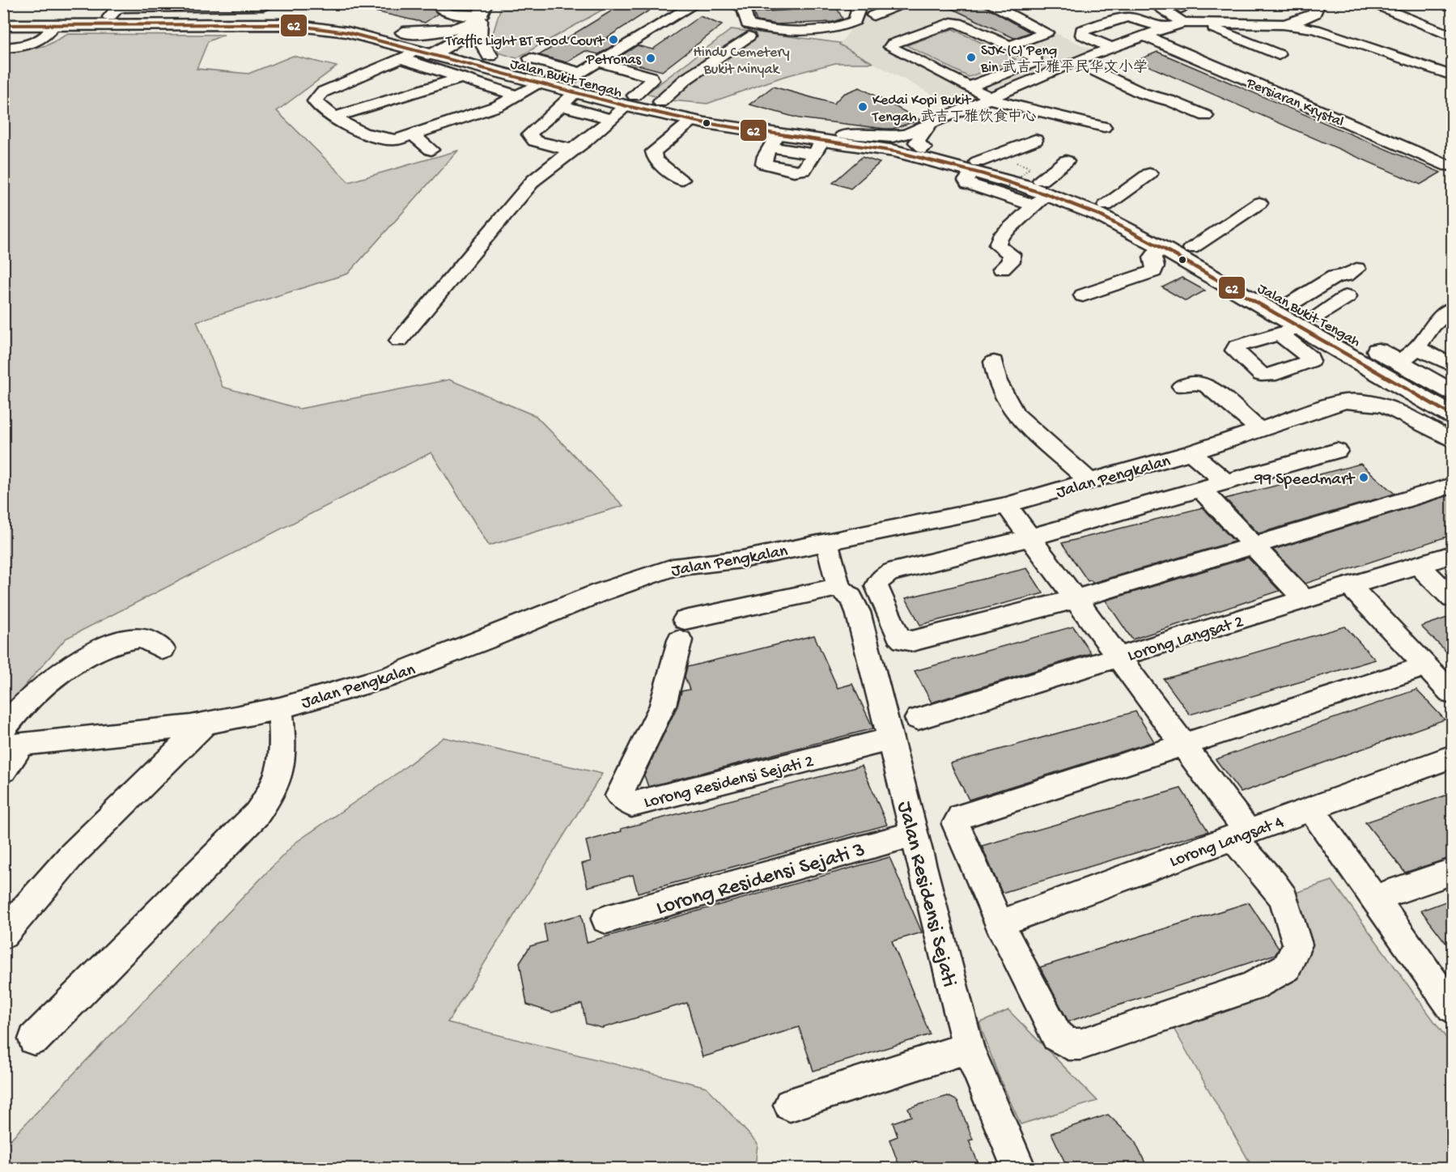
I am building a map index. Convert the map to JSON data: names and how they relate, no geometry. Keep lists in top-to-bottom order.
{
  "streets": {
    "main road": ["Jalan Bukit Tengah"],
    "street": [
      "Persiaran Krystal",
      "Jalan Pengkalan",
      "Lorong Langsat 2",
      "Lorong Residensi Sejati 2",
      "Lorong Langsat 4",
      "Lorong Residensi Sejati 3",
      "Jalan Residensi Sejati"
    ]
  },
  "crossings": [
    ["Lorong Residensi Sejati 2", "Jalan Residensi Sejati"],
    ["Lorong Residensi Sejati 3", "Jalan Residensi Sejati"]
  ],
  "parks": ["Hindu Cemetery Bukit Minyak"],
  "places": [
    "Traffic Light BT Food Court",
    "SJK (C) Peng Bin 武吉丁雅平民华文小学",
    "Petronas",
    "Kedai Kopi Bukit Tengah 武吉丁雅饮食中心",
    "99 Speedmart"
  ],
  "lines": ["transit line 62"]
}
